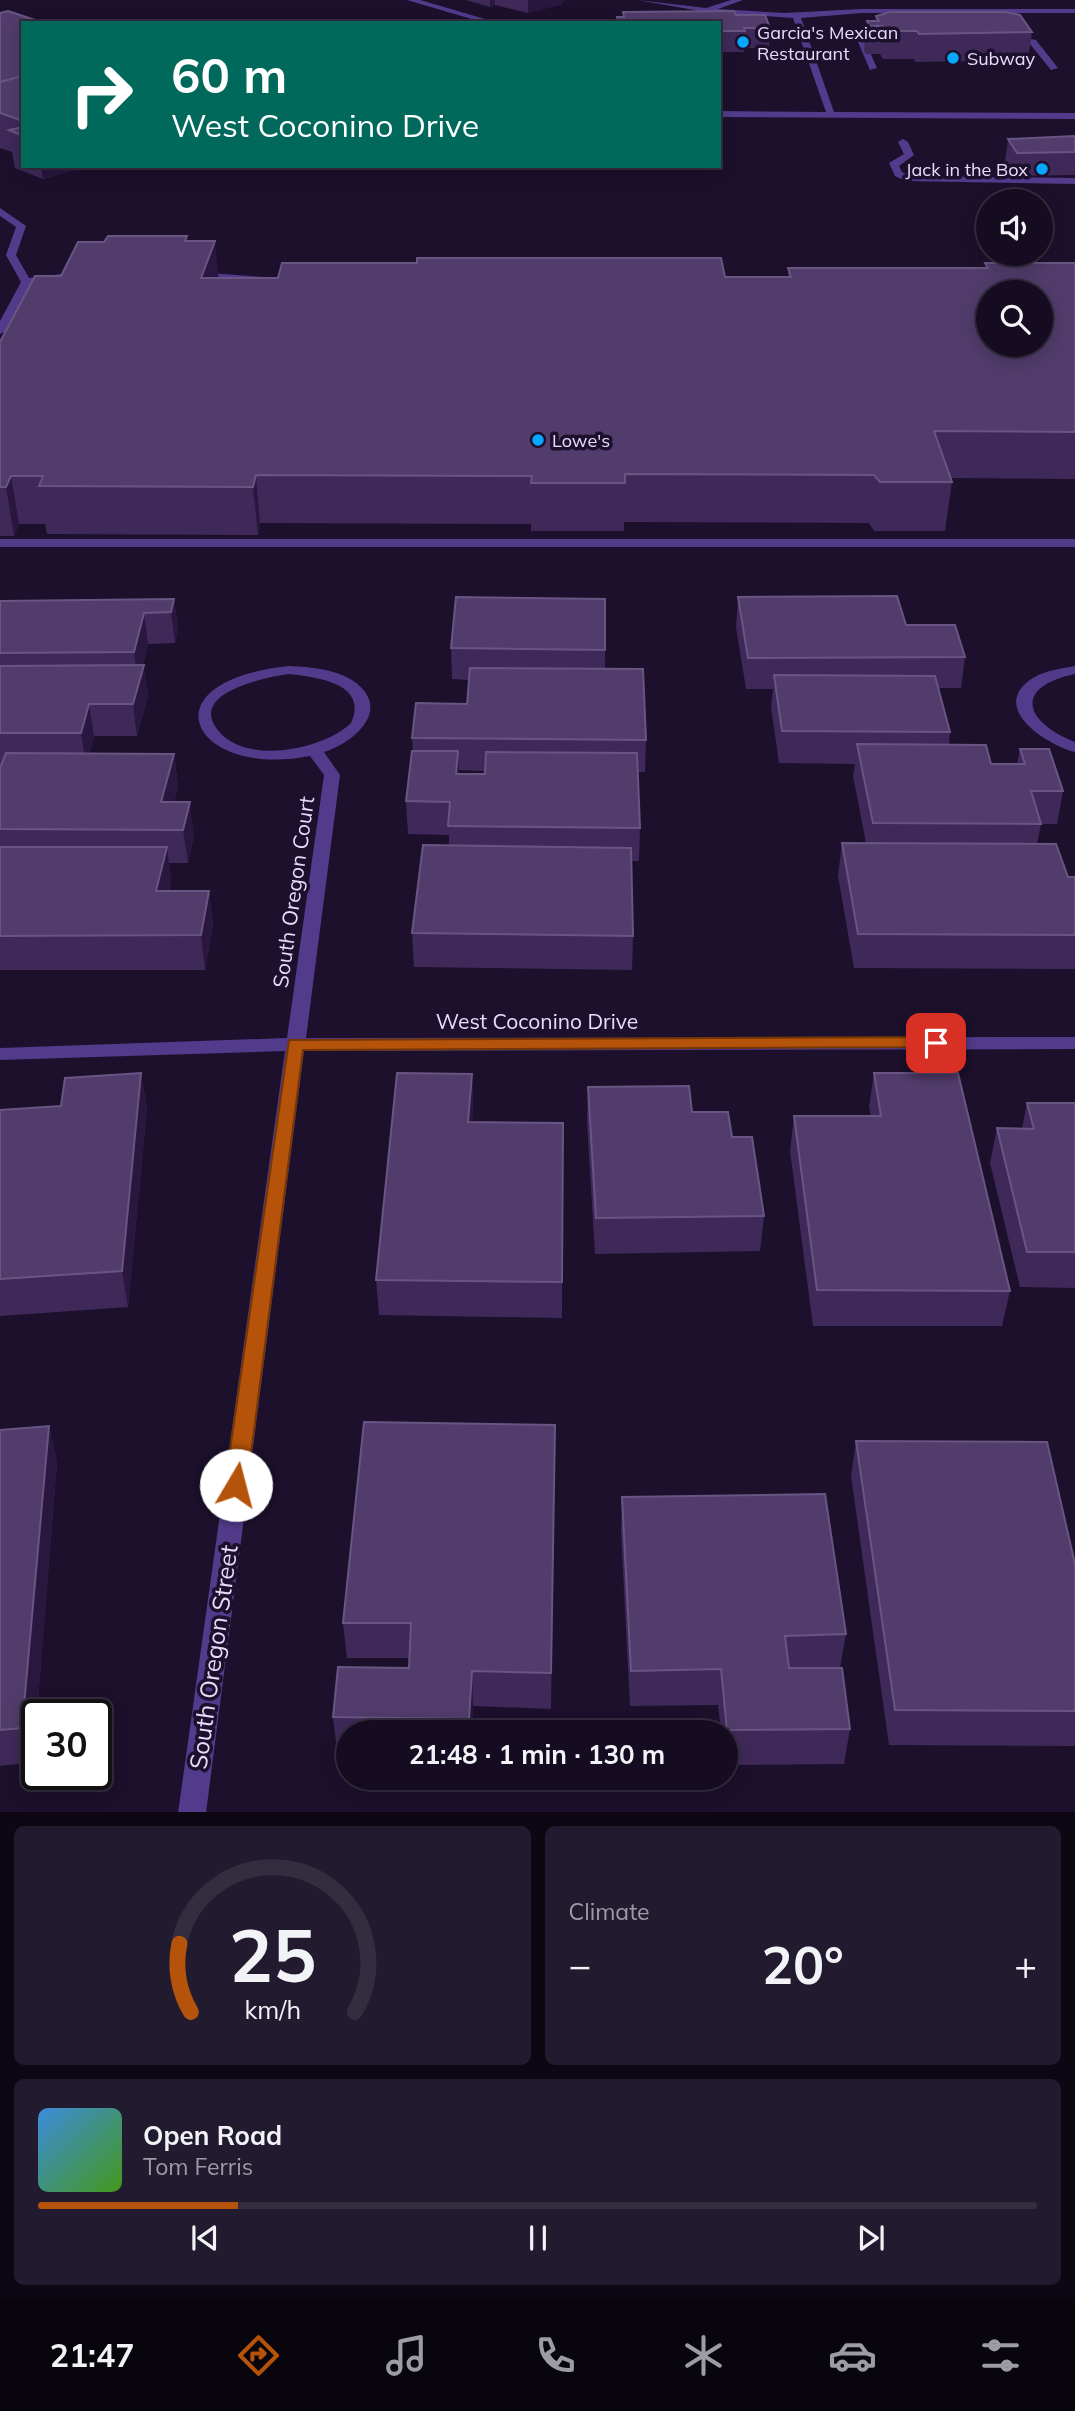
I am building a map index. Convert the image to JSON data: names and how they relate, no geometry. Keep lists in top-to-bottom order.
{
  "streets": {
    "street": ["South Oregon Court", "West Coconino Drive", "South Oregon Street"]
  },
  "crossings": [
    ["South Oregon Court", "West Coconino Drive"],
    ["South Oregon Court", "South Oregon Street"],
    ["West Coconino Drive", "South Oregon Street"]
  ],
  "places": [
    "Garcia's Mexican Restaurant",
    "Subway",
    "Jack in the Box",
    "Lowe's"
  ],
  "page": {
    "turn": ["60 m", "West Coconino Drive"],
    "limit": "30",
    "trip": "21:48 · 1 min · 130 m",
    "tile": "Climate",
    "heat": ["−", "20°", "+"],
    "song": ["Open Road", "Tom Ferris"],
    "tabs": "21:47",
    "gauge": ["25", "km/h"]
  }
}
